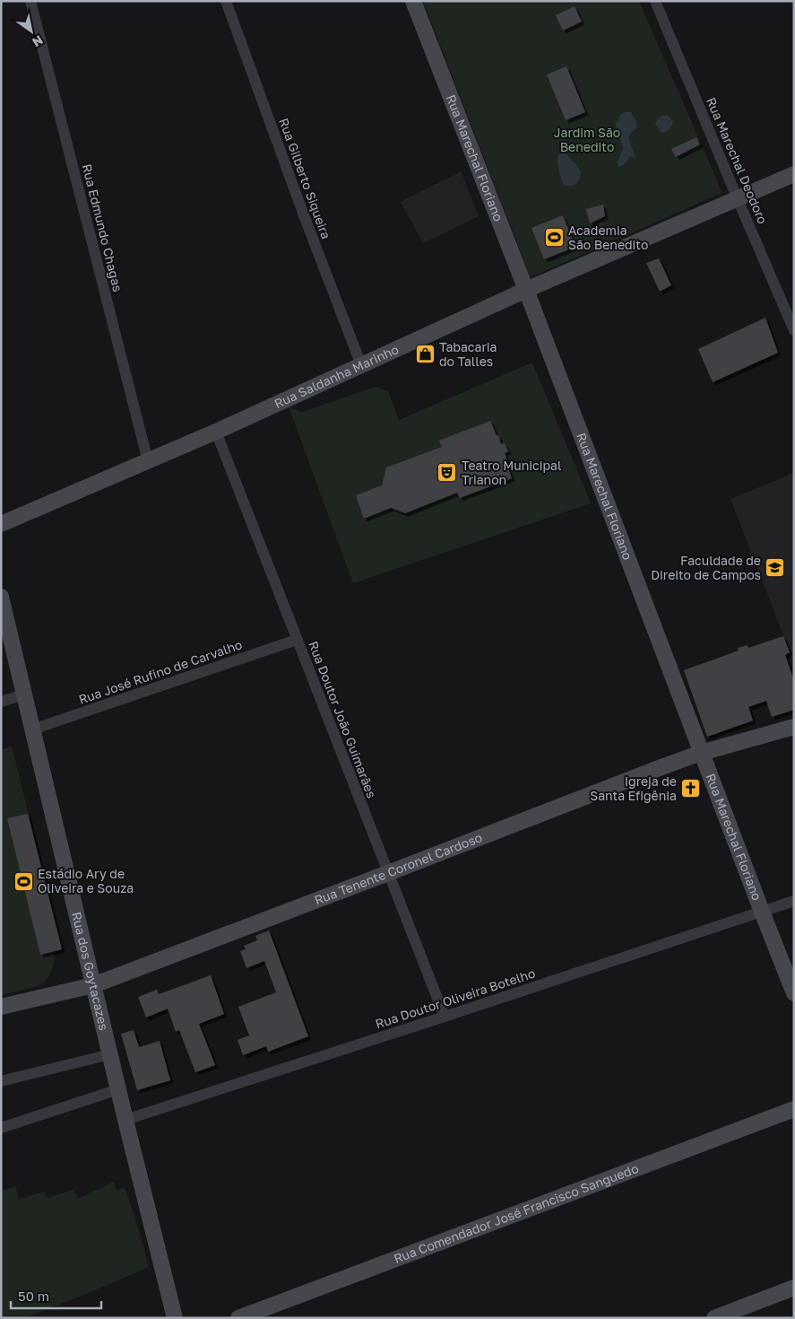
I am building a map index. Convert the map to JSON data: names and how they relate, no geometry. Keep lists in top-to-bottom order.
{
  "streets": {
    "main road": [
      "Rua Marechal Floriano",
      "Rua Saldanha Marinho",
      "Rua Tenente Coronel Cardoso",
      "Rua dos Goytacazes",
      "Rua Comendador José Francisco Sanguedo"
    ],
    "street": [
      "Rua Marechal Deodoro",
      "Rua Gilberto Siqueira",
      "Rua Edmundo Chagas",
      "Rua José Rufino de Carvalho",
      "Rua Doutor João Guimarães",
      "Rua Doutor Oliveira Botelho"
    ]
  },
  "crossings": [
    ["Rua Marechal Floriano", "Rua Saldanha Marinho"],
    ["Rua Marechal Floriano", "Rua Tenente Coronel Cardoso"],
    ["Rua Marechal Floriano", "Rua Doutor Oliveira Botelho"],
    ["Rua Marechal Deodoro", "Rua Saldanha Marinho"],
    ["Rua Gilberto Siqueira", "Rua Saldanha Marinho"],
    ["Rua Edmundo Chagas", "Rua Saldanha Marinho"],
    ["Rua Saldanha Marinho", "Rua Doutor João Guimarães"],
    ["Rua José Rufino de Carvalho", "Rua Doutor João Guimarães"],
    ["Rua José Rufino de Carvalho", "Rua dos Goytacazes"],
    ["Rua Doutor João Guimarães", "Rua Tenente Coronel Cardoso"],
    ["Rua Doutor João Guimarães", "Rua Doutor Oliveira Botelho"],
    ["Rua Tenente Coronel Cardoso", "Rua dos Goytacazes"],
    ["Rua dos Goytacazes", "Rua Doutor Oliveira Botelho"]
  ],
  "parks": ["Jardim São Benedito"],
  "places": {
    "sports": ["Academia São Benedito", "Estádio Ary de Oliveira e Souza"],
    "shop": ["Tabacaria do Talles"],
    "theatre": ["Teatro Municipal Trianon"],
    "school or university": ["Faculdade de Direito de Campos"],
    "church": ["Igreja de Santa Efigênia"]
  },
  "scale_bar": "50 m",
  "north": "bottom right"
}
